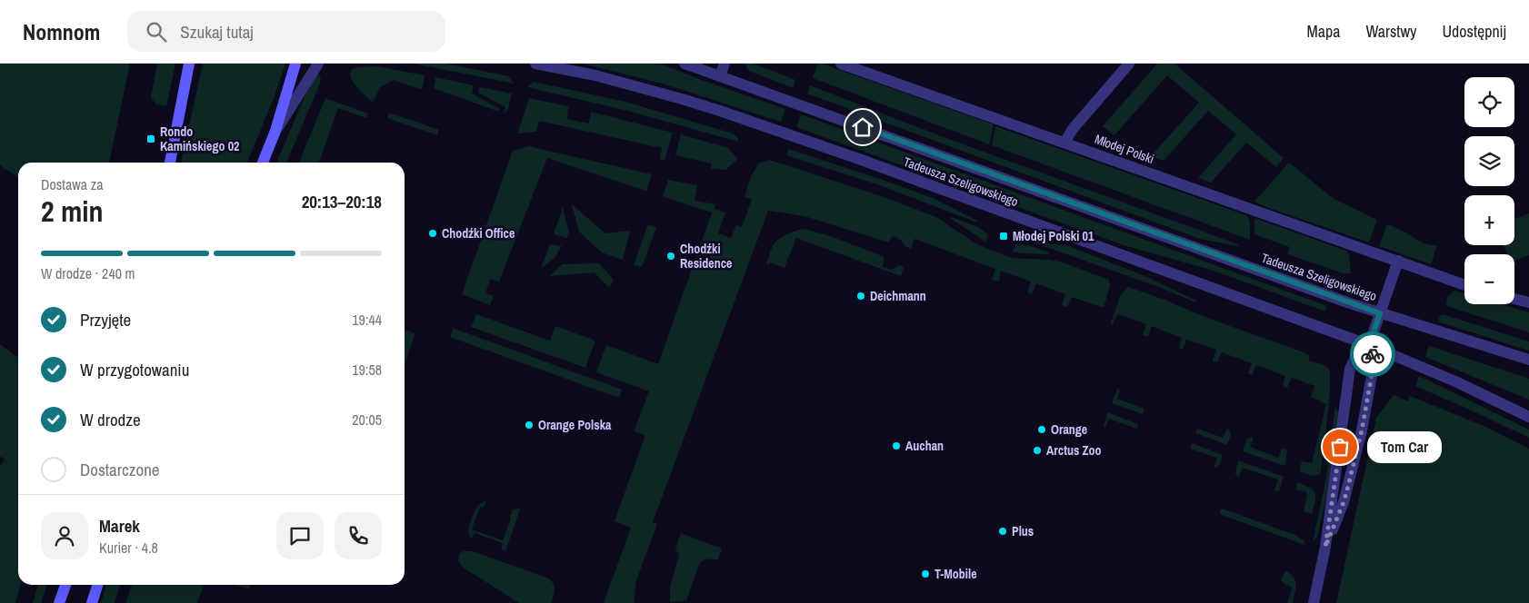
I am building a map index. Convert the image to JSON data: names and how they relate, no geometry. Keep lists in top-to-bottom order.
{
  "streets": {
    "street": ["Młodej Polski", "Tadeusza Szeligowskiego"]
  },
  "places": {
    "transit": ["Rondo Kamińskiego 02", "Młodej Polski 01"],
    "other": [
      "Chodźki Office",
      "Chodźki Residence",
      "Deichmann",
      "Orange Polska",
      "Orange",
      "Auchan",
      "Tom Car",
      "Arctus Zoo",
      "Plus",
      "T-Mobile"
    ]
  },
  "page": {
    "header": "Nomnom",
    "search": "Szukaj tutaj",
    "nav": ["Mapa", "Warstwy", "Udostępnij"],
    "map_buttons": ["+", "−"],
    "heading": ["2 min", "Dostawa za", "20:13–20:18"],
    "panel": ["Marek", "Kurier · 4.8"],
    "bar": "W drodze · 240 m",
    "list": [
      ["Przyjęte", "19:44"],
      ["W przygotowaniu", "19:58"],
      ["W drodze", "20:05"],
      "Dostarczone"
    ],
    "bubble": "Tom Car"
  }
}
